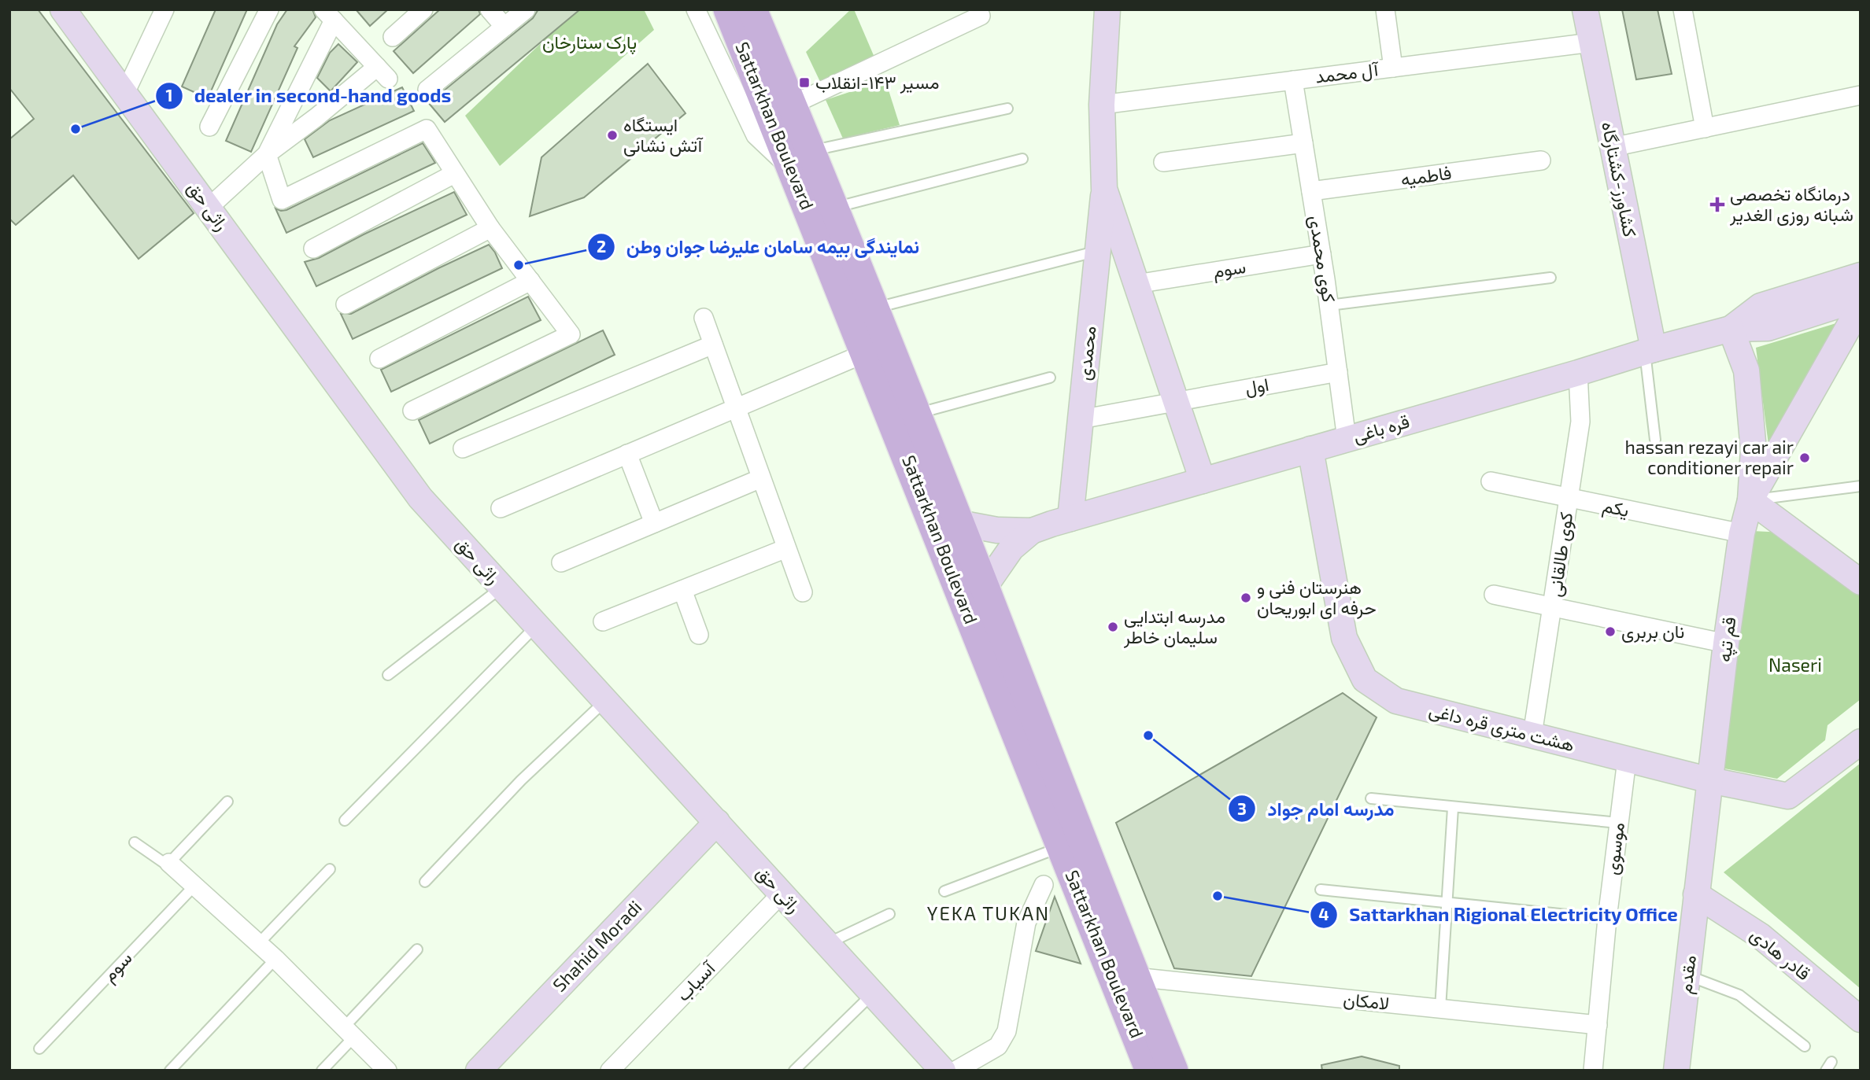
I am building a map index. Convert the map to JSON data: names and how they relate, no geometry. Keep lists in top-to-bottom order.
{
  "streets": {
    "main road": ["Sattarkhan Boulevard"],
    "street": [
      "آل محمد",
      "فاطمیه",
      "کشاورز-کشتارگاه",
      "راثی حق",
      "کوی محمدی",
      "سوم",
      "محمدی",
      "اول",
      "قره باغی",
      "یکم",
      "کوی طالقانی",
      "قم تپه",
      "هشت متری قره داغی",
      "موسوی",
      "Shahid Moradi",
      "قادر هادی",
      "مقدم",
      "آسیاب",
      "لامکان"
    ]
  },
  "crossings": [
    ["آل محمد", "کشاورز-کشتارگاه"],
    ["آل محمد", "کوی محمدی"],
    ["آل محمد", "محمدی"],
    ["Sattarkhan Boulevard", "قره باغی"],
    ["Sattarkhan Boulevard", "لامکان"],
    ["فاطمیه", "کوی محمدی"],
    ["کشاورز-کشتارگاه", "قره باغی"],
    ["راثی حق", "Shahid Moradi"],
    ["راثی حق", "آسیاب"],
    ["کوی محمدی", "سوم"],
    ["کوی محمدی", "اول"],
    ["کوی محمدی", "قره باغی"],
    ["سوم", "محمدی"],
    ["محمدی", "اول"],
    ["محمدی", "قره باغی"],
    ["قره باغی", "کوی طالقانی"],
    ["قره باغی", "قم تپه"],
    ["قره باغی", "هشت متری قره داغی"],
    ["یکم", "کوی طالقانی"],
    ["یکم", "قم تپه"],
    ["کوی طالقانی", "هشت متری قره داغی"],
    ["قم تپه", "هشت متری قره داغی"],
    ["قم تپه", "مقدم"],
    ["هشت متری قره داغی", "موسوی"],
    ["هشت متری قره داغی", "مقدم"],
    ["موسوی", "لامکان"],
    ["قادر هادی", "مقدم"]
  ],
  "districts": ["YEKA TUKAN"],
  "parks": ["پارک ستارخان", "Naseri"],
  "places": {
    "transit": ["مسیر ۱۴۳-انقلاب"],
    "other": [
      "dealer in second-hand goods",
      "ایستگاه آتش نشانی",
      "نمایندگی بیمه سامان علیرضا جوان وطن",
      "hassan rezayi car air conditioner repair",
      "هنرستان فنی و حرفه ای ابوریحان",
      "مدرسه ابتدایی سلیمان خاطر",
      "نان بربری",
      "مدرسه امام جواد",
      "Sattarkhan Rigional Electricity Office"
    ],
    "health": ["درمانگاه تخصصی شبانه روزی الغدیر"]
  }
}
